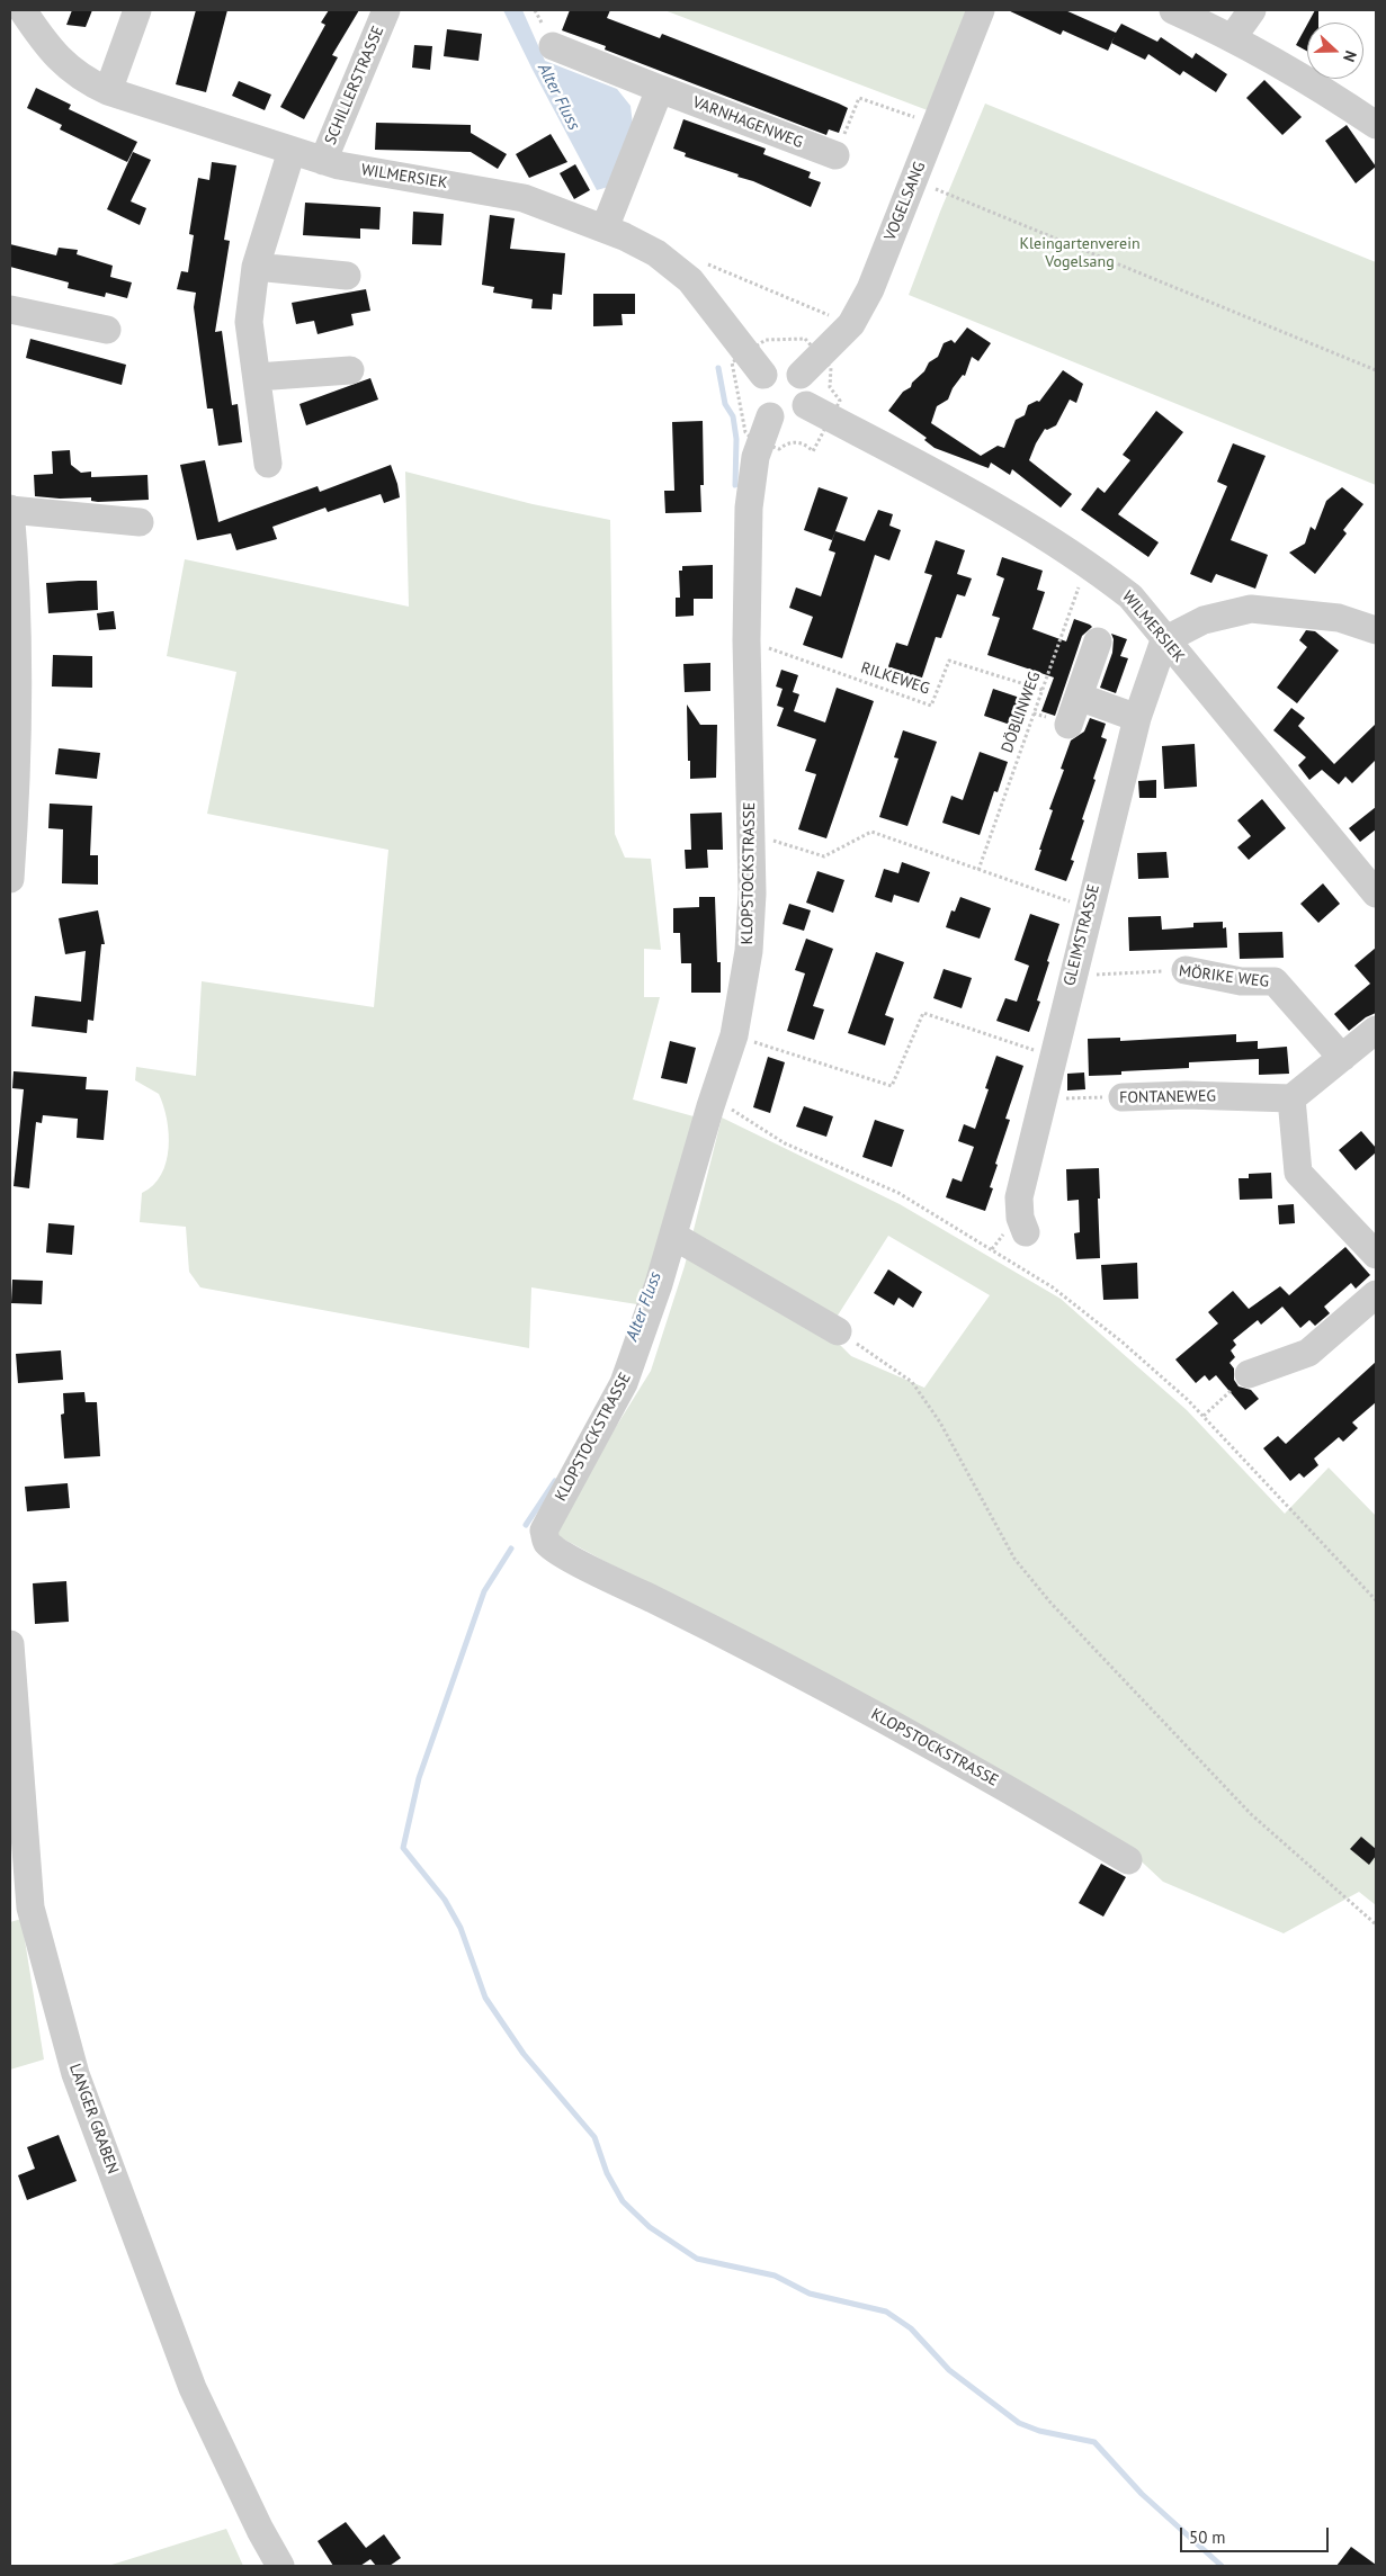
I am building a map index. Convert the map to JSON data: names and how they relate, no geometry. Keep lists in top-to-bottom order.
{
  "streets": {
    "street": [
      "SCHILLERSTRASSE",
      "VARNHAGENWEG",
      "WILMERSIEK",
      "VOGELSANG",
      "KLOPSTOCKSTRASSE",
      "GLEIMSTRASSE",
      "MÖRIKE WEG",
      "FONTANEWEG",
      "LANGER GRABEN"
    ],
    "path": ["RILKEWEG", "DÖBLINWEG"]
  },
  "crossings": [
    ["SCHILLERSTRASSE", "WILMERSIEK"],
    ["WILMERSIEK", "VOGELSANG"],
    ["WILMERSIEK", "DÖBLINWEG"],
    ["WILMERSIEK", "KLOPSTOCKSTRASSE"],
    ["WILMERSIEK", "GLEIMSTRASSE"],
    ["VOGELSANG", "KLOPSTOCKSTRASSE"],
    ["RILKEWEG", "DÖBLINWEG"],
    ["RILKEWEG", "KLOPSTOCKSTRASSE"],
    ["GLEIMSTRASSE", "MÖRIKE WEG"],
    ["GLEIMSTRASSE", "FONTANEWEG"]
  ],
  "water": ["Alter Fluss"],
  "parks": ["Kleingartenverein Vogelsang"],
  "scale_bar": "50 m",
  "north": "right"
}
